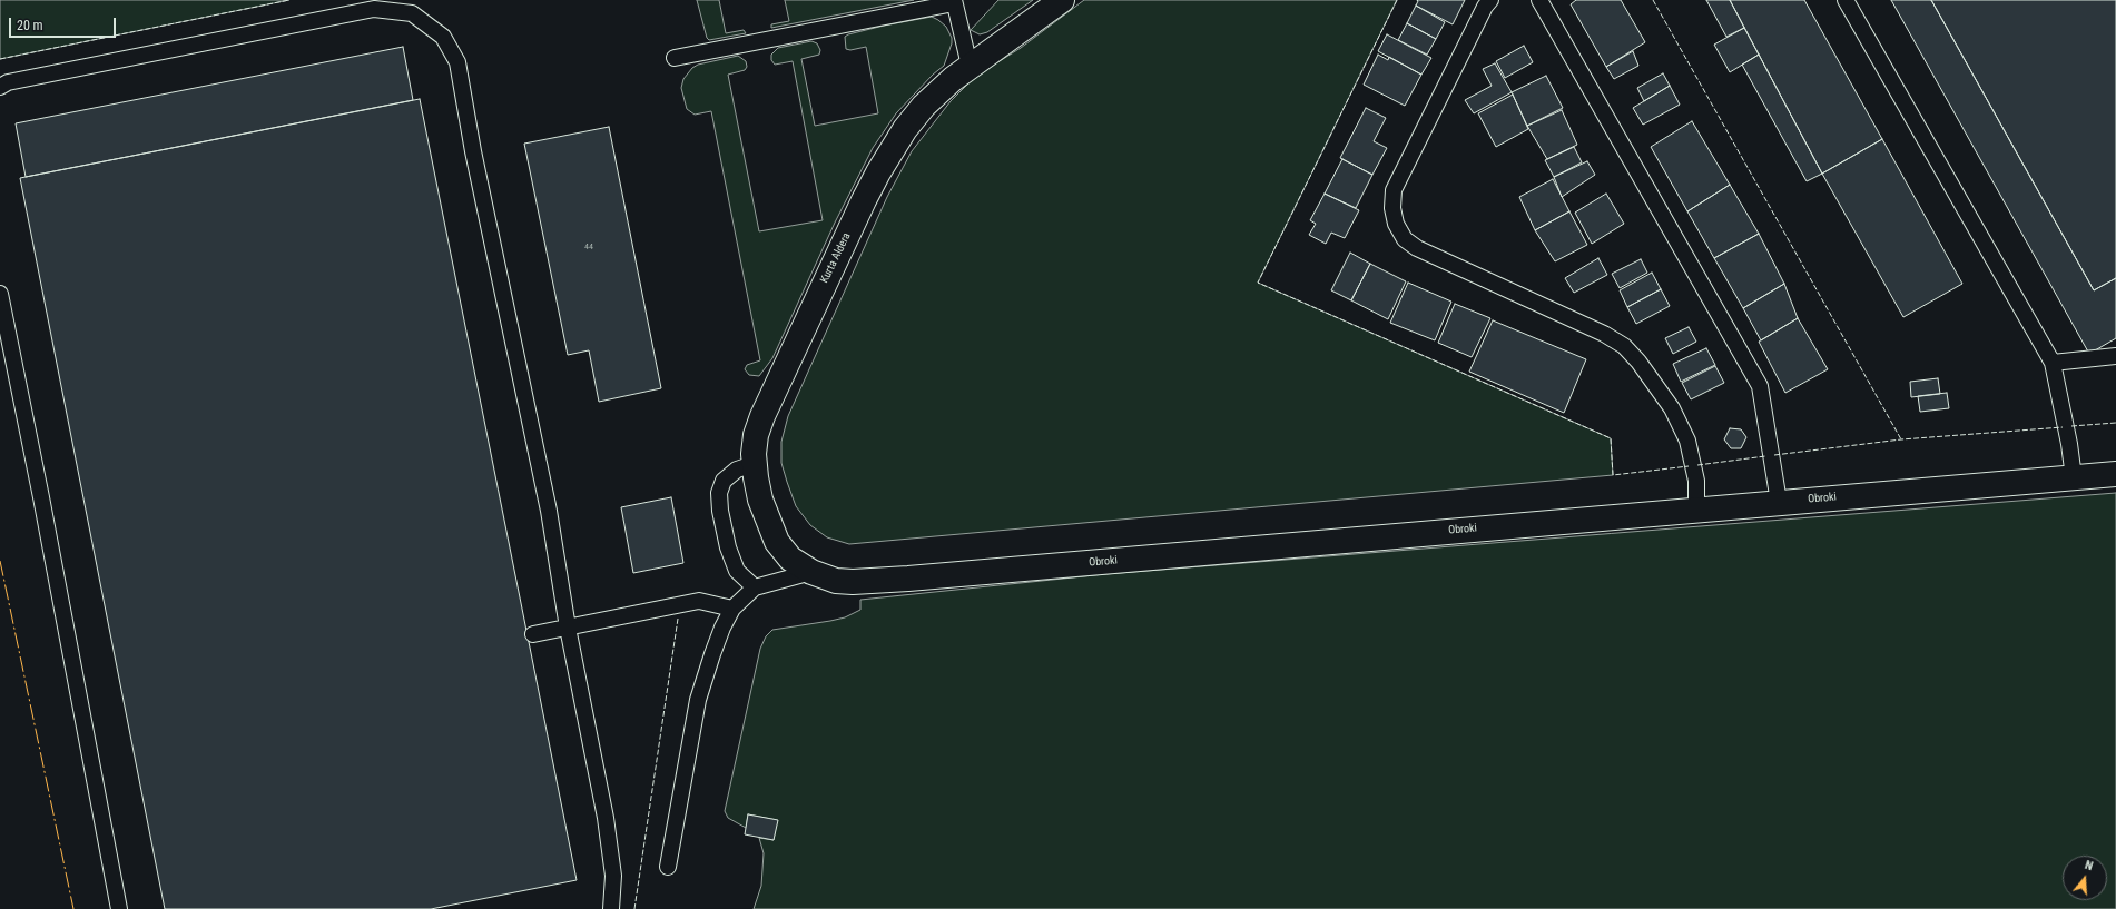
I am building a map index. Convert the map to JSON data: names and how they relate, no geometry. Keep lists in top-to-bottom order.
{
  "streets": {
    "street": ["Kurta Aldera", "Obroki"]
  },
  "crossings": [
    ["Kurta Aldera", "Obroki"]
  ],
  "house_numbers": ["44"],
  "scale_bar": "20 m",
  "north": "top"
}
